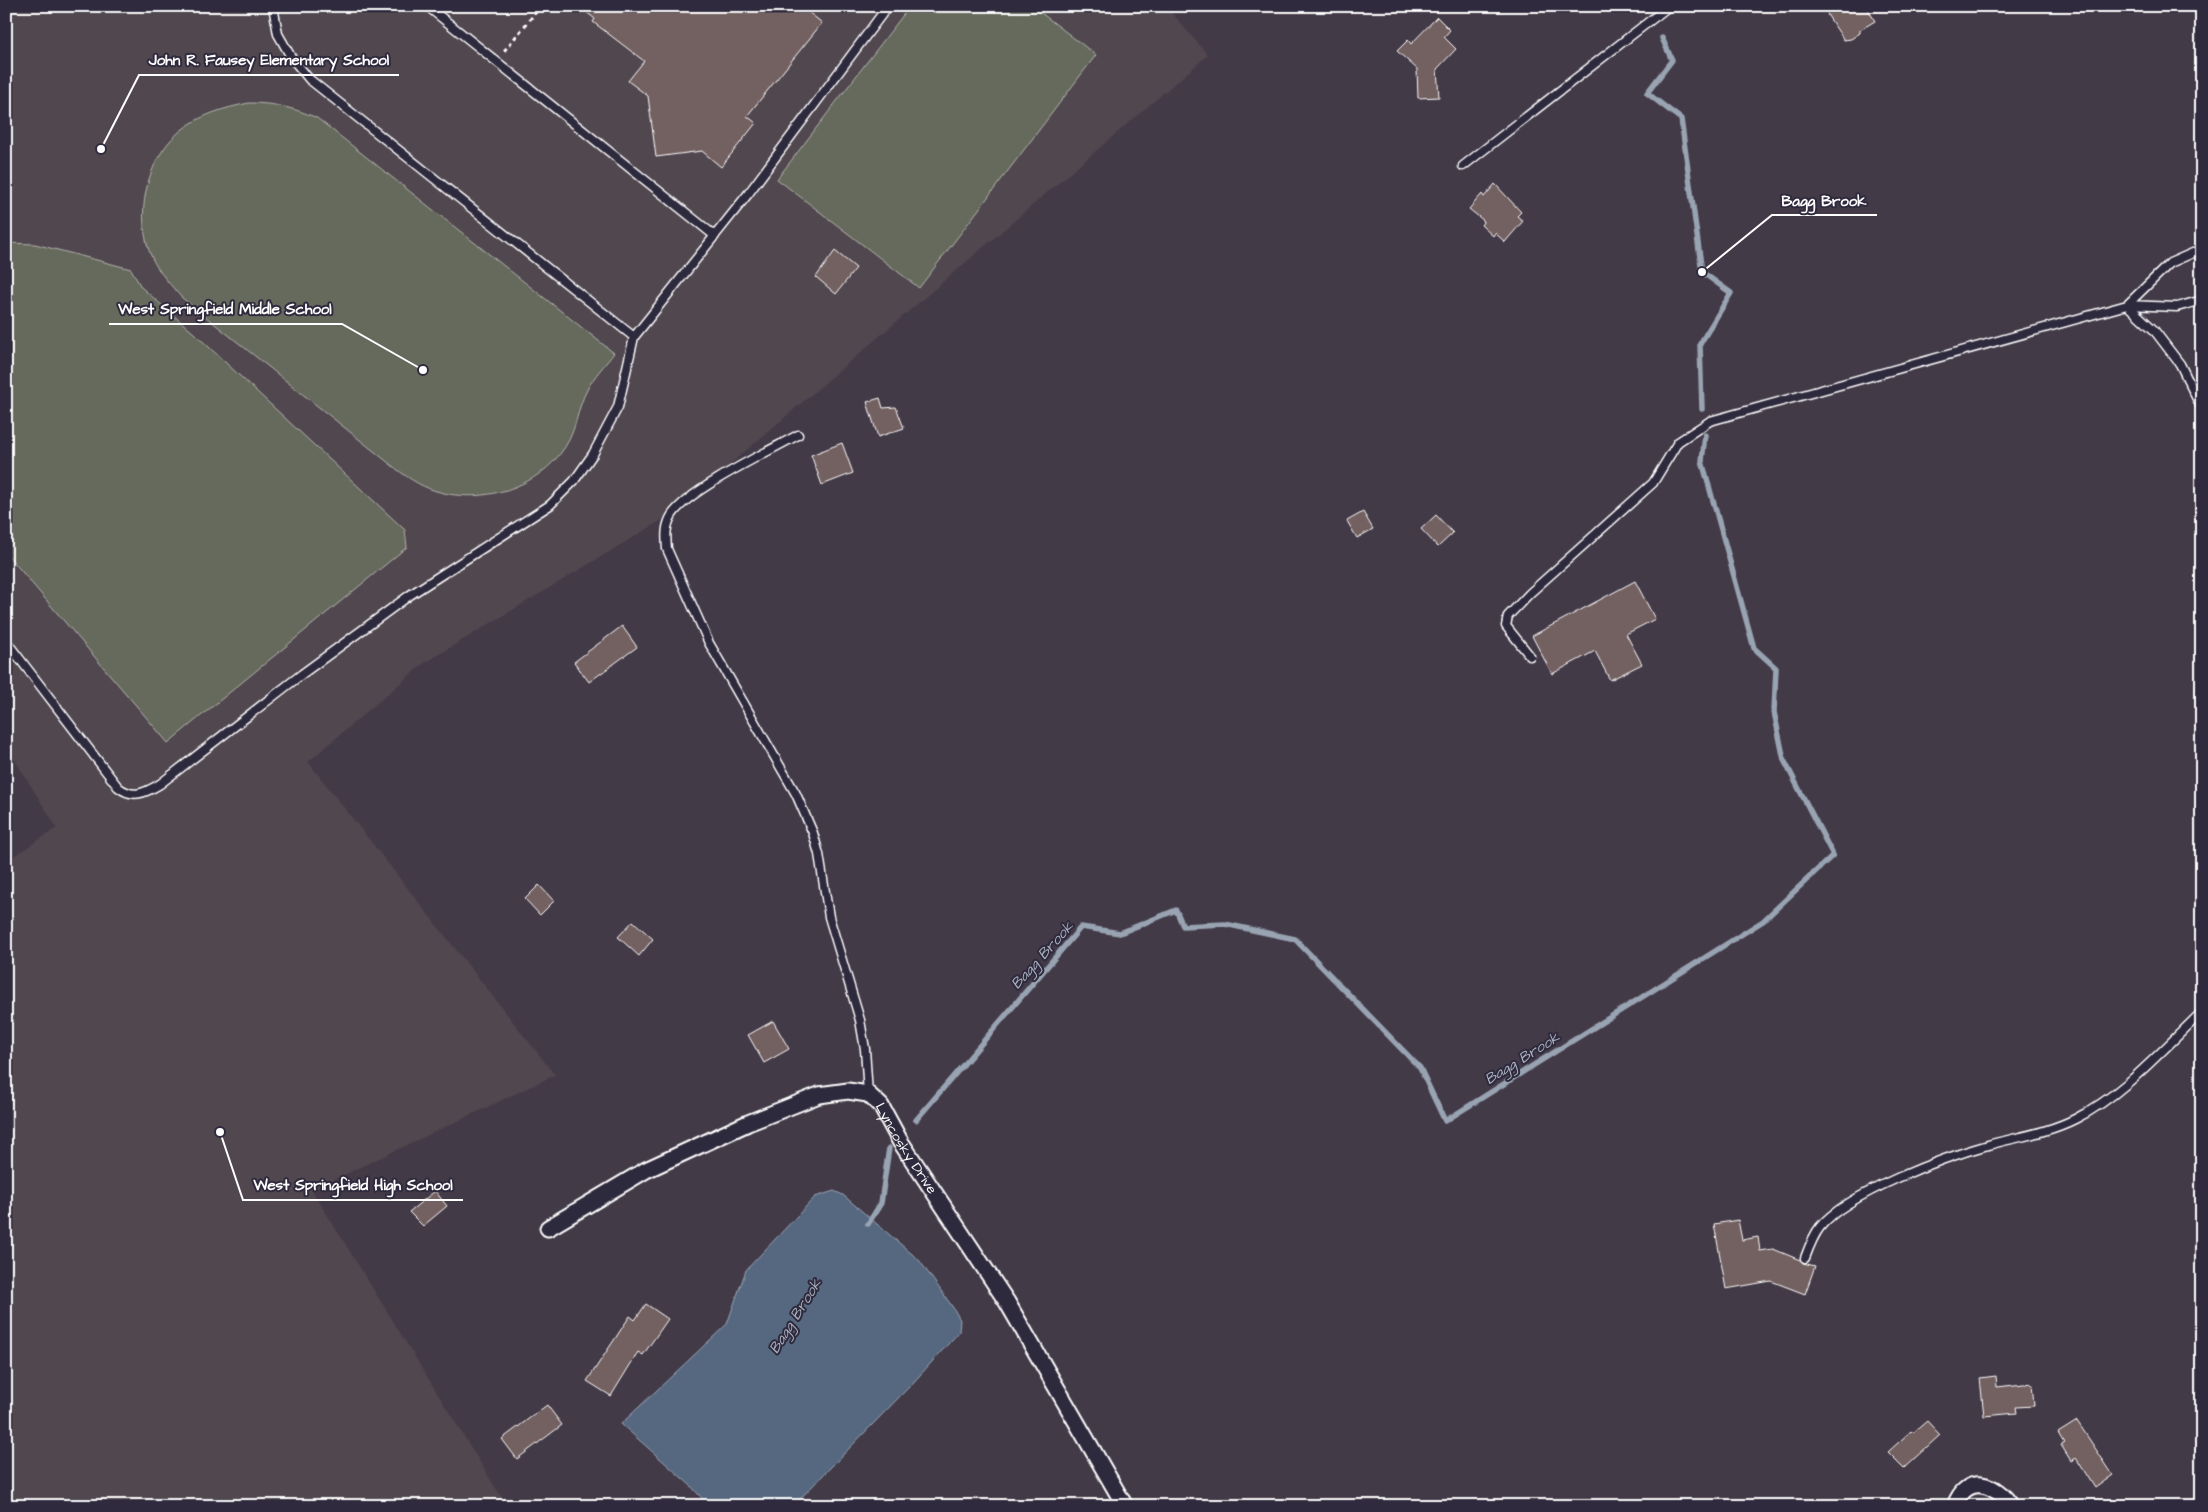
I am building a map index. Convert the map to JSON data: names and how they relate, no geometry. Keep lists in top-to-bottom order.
{
  "streets": {
    "street": ["Lyncosky Drive"]
  },
  "water": ["Bagg Brook"],
  "places": [
    "John R. Fausey Elementary School",
    "Bagg Brook",
    "West Springfield Middle School",
    "West Springfield High School"
  ]
}
